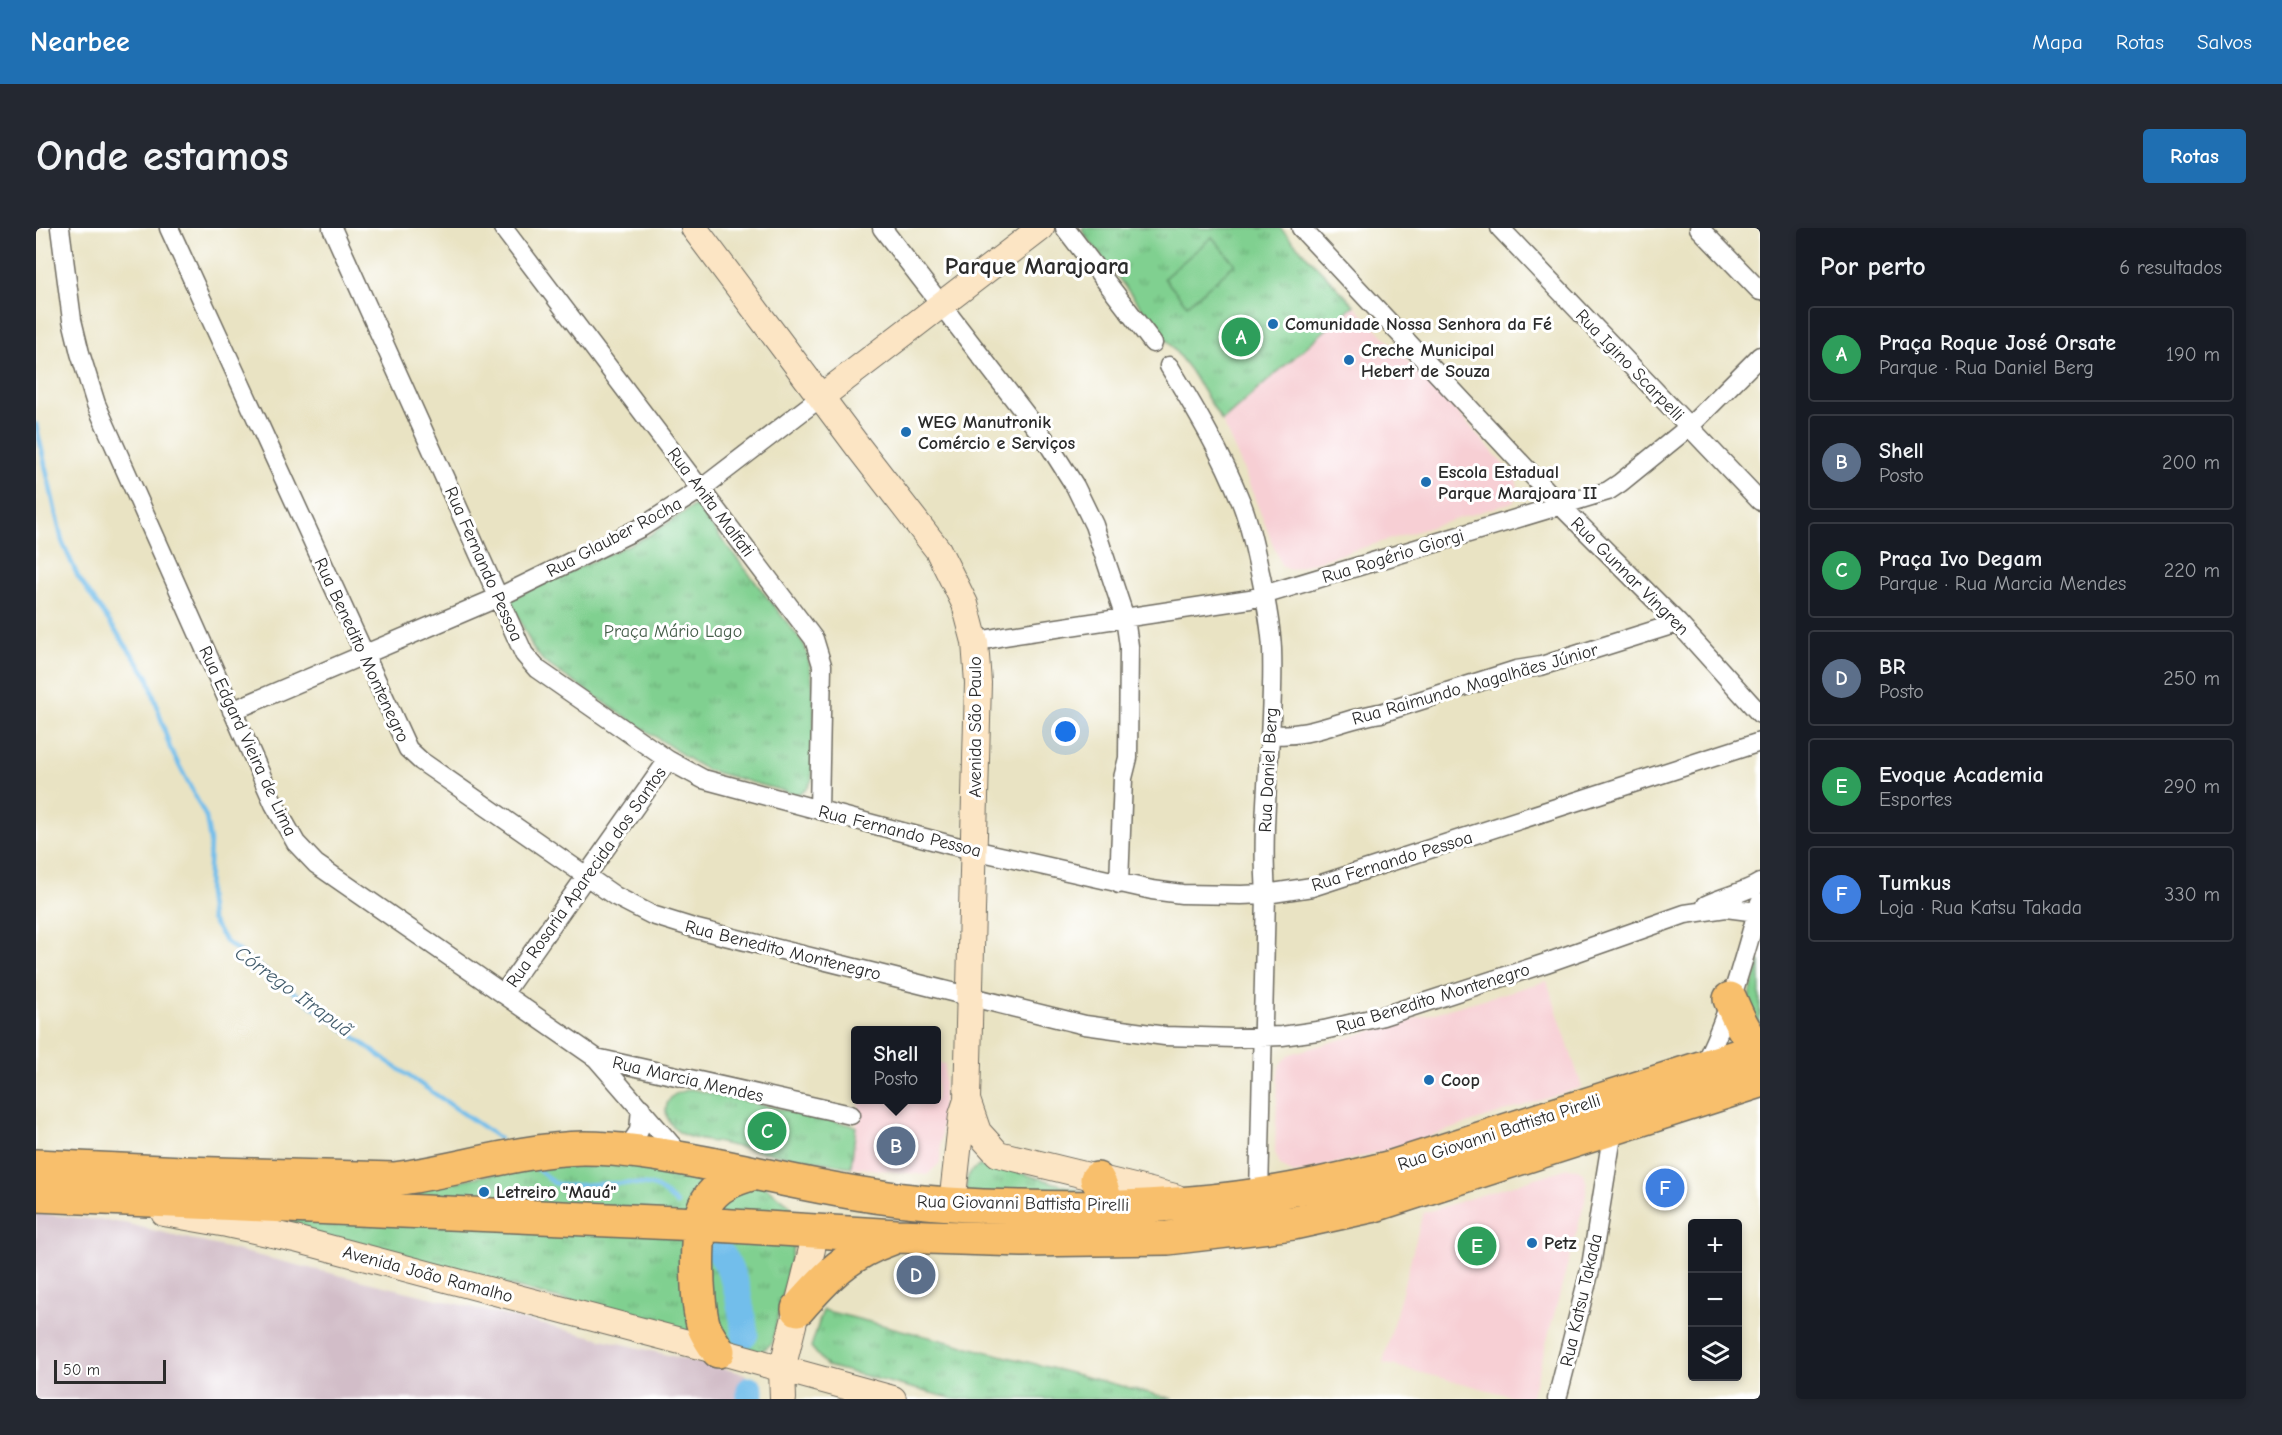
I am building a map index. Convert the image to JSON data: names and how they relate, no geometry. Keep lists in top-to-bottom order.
{
  "streets": {
    "highway": ["Rua Giovanni Battista Pirelli", "Avenida João Ramalho"],
    "main road": ["Rua Glauber Rocha", "Avenida São Paulo"],
    "street": [
      "Rua Igino Scarpelli",
      "Rua Anita Malfati",
      "Rua Rogério Giorgi",
      "Rua Fernando Pessoa",
      "Rua Gunnar Vingren",
      "Rua Benedito Montenegro",
      "Rua Raimundo Magalhães Júnior",
      "Rua Edgard Vieira de Lima",
      "Rua Daniel Berg",
      "Rua Rosaria Aparecida dos Santos",
      "Rua Marcia Mendes",
      "Rua Katsu Takada"
    ]
  },
  "crossings": [
    ["Rua Igino Scarpelli", "Rua Rogério Giorgi"],
    ["Rua Anita Malfati", "Rua Glauber Rocha"],
    ["Rua Anita Malfati", "Rua Fernando Pessoa"],
    ["Rua Glauber Rocha", "Rua Fernando Pessoa"],
    ["Rua Glauber Rocha", "Rua Benedito Montenegro"],
    ["Rua Glauber Rocha", "Avenida São Paulo"],
    ["Rua Glauber Rocha", "Rua Edgard Vieira de Lima"],
    ["Rua Rogério Giorgi", "Rua Gunnar Vingren"],
    ["Rua Rogério Giorgi", "Avenida São Paulo"],
    ["Rua Rogério Giorgi", "Rua Daniel Berg"],
    ["Rua Fernando Pessoa", "Avenida São Paulo"],
    ["Rua Fernando Pessoa", "Rua Daniel Berg"],
    ["Rua Fernando Pessoa", "Rua Rosaria Aparecida dos Santos"],
    ["Rua Gunnar Vingren", "Rua Raimundo Magalhães Júnior"],
    ["Rua Benedito Montenegro", "Avenida São Paulo"],
    ["Rua Benedito Montenegro", "Rua Daniel Berg"],
    ["Rua Benedito Montenegro", "Rua Rosaria Aparecida dos Santos"],
    ["Rua Raimundo Magalhães Júnior", "Rua Daniel Berg"],
    ["Avenida São Paulo", "Rua Giovanni Battista Pirelli"],
    ["Rua Edgard Vieira de Lima", "Rua Rosaria Aparecida dos Santos"],
    ["Rua Edgard Vieira de Lima", "Rua Marcia Mendes"],
    ["Rua Edgard Vieira de Lima", "Rua Giovanni Battista Pirelli"],
    ["Rua Daniel Berg", "Rua Giovanni Battista Pirelli"],
    ["Rua Giovanni Battista Pirelli", "Avenida João Ramalho"],
    ["Rua Giovanni Battista Pirelli", "Rua Katsu Takada"]
  ],
  "districts": ["Parque Marajoara"],
  "water": ["Córrego Itrapuã"],
  "parks": ["Praça Mário Lago"],
  "places": [
    "Comunidade Nossa Senhora da Fé",
    "Creche Municipal Hebert de Souza",
    "WEG Manutronik Comércio e Serviços",
    "Escola Estadual Parque Marajoara II",
    "Coop",
    "Letreiro \"Mauá\"",
    "Petz"
  ],
  "scale_bar": "50 m",
  "page": {
    "header": "Nearbee",
    "nav": ["Mapa", "Rotas", "Salvos"],
    "buttons": "Rotas",
    "title": "Onde estamos",
    "heading": ["Por perto", "6 resultados"],
    "list": [
      {
        "mark": "A",
        "name": "Praça Roque José Orsate",
        "note": "Parque · Rua Daniel Berg",
        "value": "190 m"
      },
      {
        "mark": "B",
        "name": "Shell",
        "note": "Posto",
        "value": "200 m"
      },
      {
        "mark": "C",
        "name": "Praça Ivo Degam",
        "note": "Parque · Rua Marcia Mendes",
        "value": "220 m"
      },
      {
        "mark": "D",
        "name": "BR",
        "note": "Posto",
        "value": "250 m"
      },
      {
        "mark": "E",
        "name": "Evoque Academia",
        "note": "Esportes",
        "value": "290 m"
      },
      {
        "mark": "F",
        "name": "Tumkus",
        "note": "Loja · Rua Katsu Takada",
        "value": "330 m"
      }
    ],
    "pins": [
      "A",
      "C",
      "B",
      "F",
      "E",
      "D"
    ],
    "popup": ["Shell", "Posto"],
    "map_buttons": ["+", "−"],
    "scale": "50 m"
  }
}
